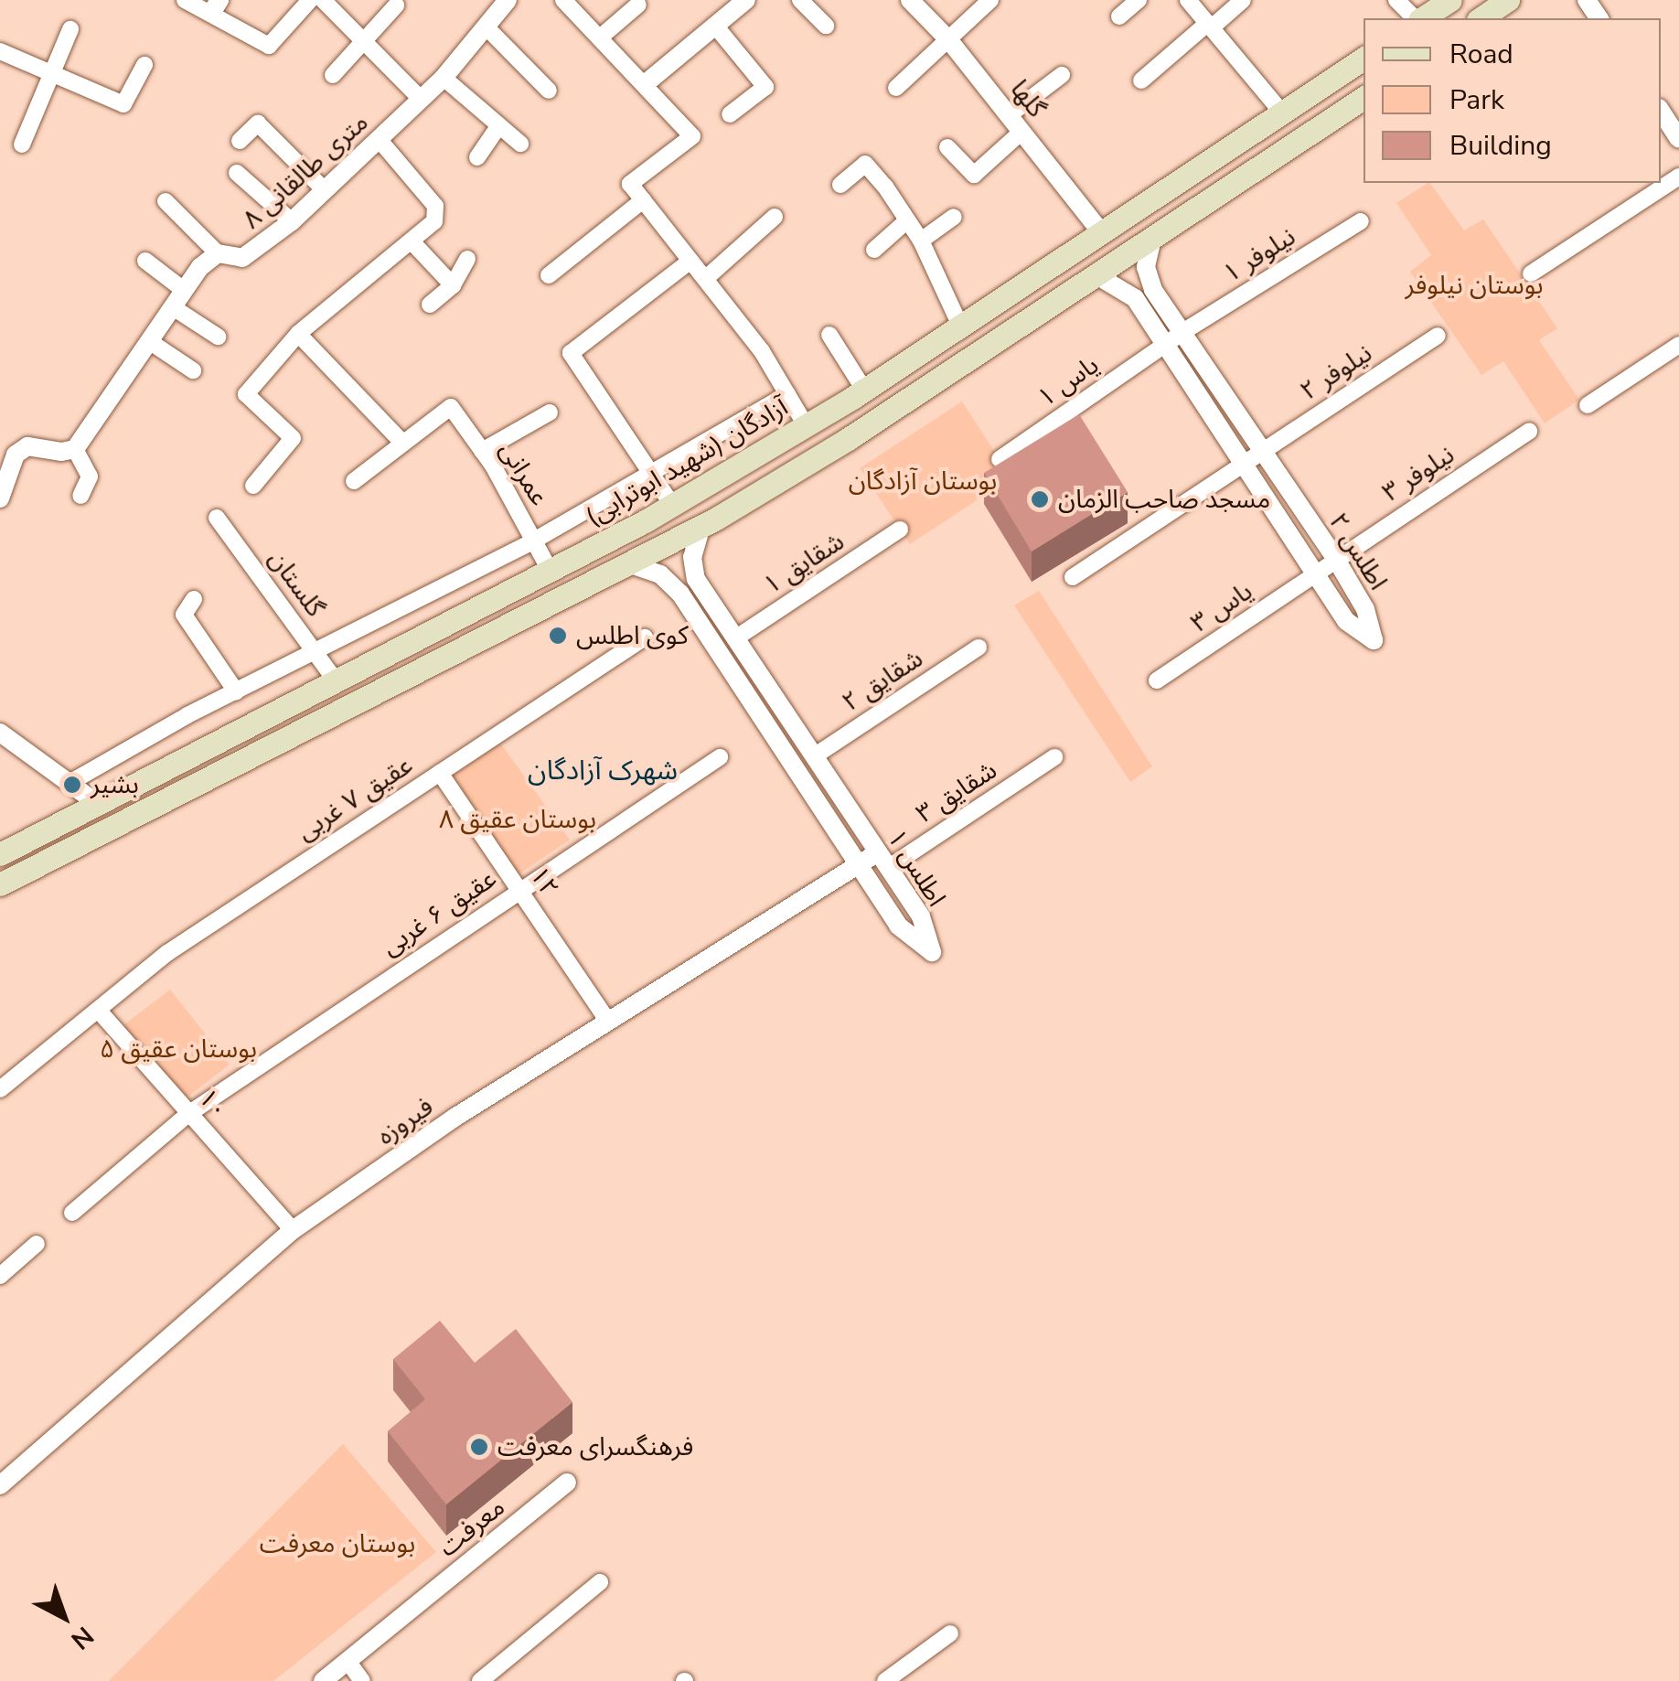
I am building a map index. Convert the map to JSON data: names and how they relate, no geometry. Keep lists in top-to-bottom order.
{
  "streets": {
    "main road": ["آزادگان (شهید ابوترابی)"],
    "street": [
      "گلها",
      "۸ متری طالقانی",
      "نیلوفر ۱",
      "نیلوفر ۲",
      "یاس ۱",
      "عمرانی",
      "نیلوفر ۳",
      "اطلس ۲",
      "شقایق ۱",
      "گلستان",
      "یاس ۳",
      "شقایق ۲",
      "شقایق ۳",
      "عقیق ۷ غربی",
      "اطلس ۱",
      "۱۲",
      "عقیق ۶ غربی",
      "۱۰",
      "فیروزه",
      "معرفت"
    ]
  },
  "crossings": [
    ["گلها", "آزادگان (شهید ابوترابی)"],
    ["نیلوفر ۱", "یاس ۱"],
    ["نیلوفر ۱", "اطلس ۲"],
    ["نیلوفر ۲", "اطلس ۲"],
    ["یاس ۱", "اطلس ۲"],
    ["آزادگان (شهید ابوترابی)", "عمرانی"],
    ["آزادگان (شهید ابوترابی)", "گلستان"],
    ["نیلوفر ۳", "اطلس ۲"],
    ["نیلوفر ۳", "یاس ۳"],
    ["اطلس ۲", "یاس ۳"],
    ["شقایق ۱", "اطلس ۱"],
    ["شقایق ۲", "اطلس ۱"],
    ["شقایق ۳", "اطلس ۱"],
    ["شقایق ۳", "فیروزه"],
    ["عقیق ۷ غربی", "۱۲"],
    ["عقیق ۷ غربی", "۱۰"],
    ["اطلس ۱", "فیروزه"],
    ["۱۲", "عقیق ۶ غربی"],
    ["۱۲", "فیروزه"],
    ["عقیق ۶ غربی", "۱۰"],
    ["۱۰", "فیروزه"]
  ],
  "districts": ["شهرک آزادگان"],
  "parks": [
    "بوستان نیلوفر",
    "بوستان آزادگان",
    "بوستان عقیق ۸",
    "بوستان عقیق ۵",
    "بوستان معرفت"
  ],
  "places": [
    "مسجد صاحب الزمان",
    "کوی اطلس",
    "بشیر",
    "فرهنگسرای معرفت"
  ],
  "legend": ["Road", "Park", "Building"],
  "north": "bottom right"
}
